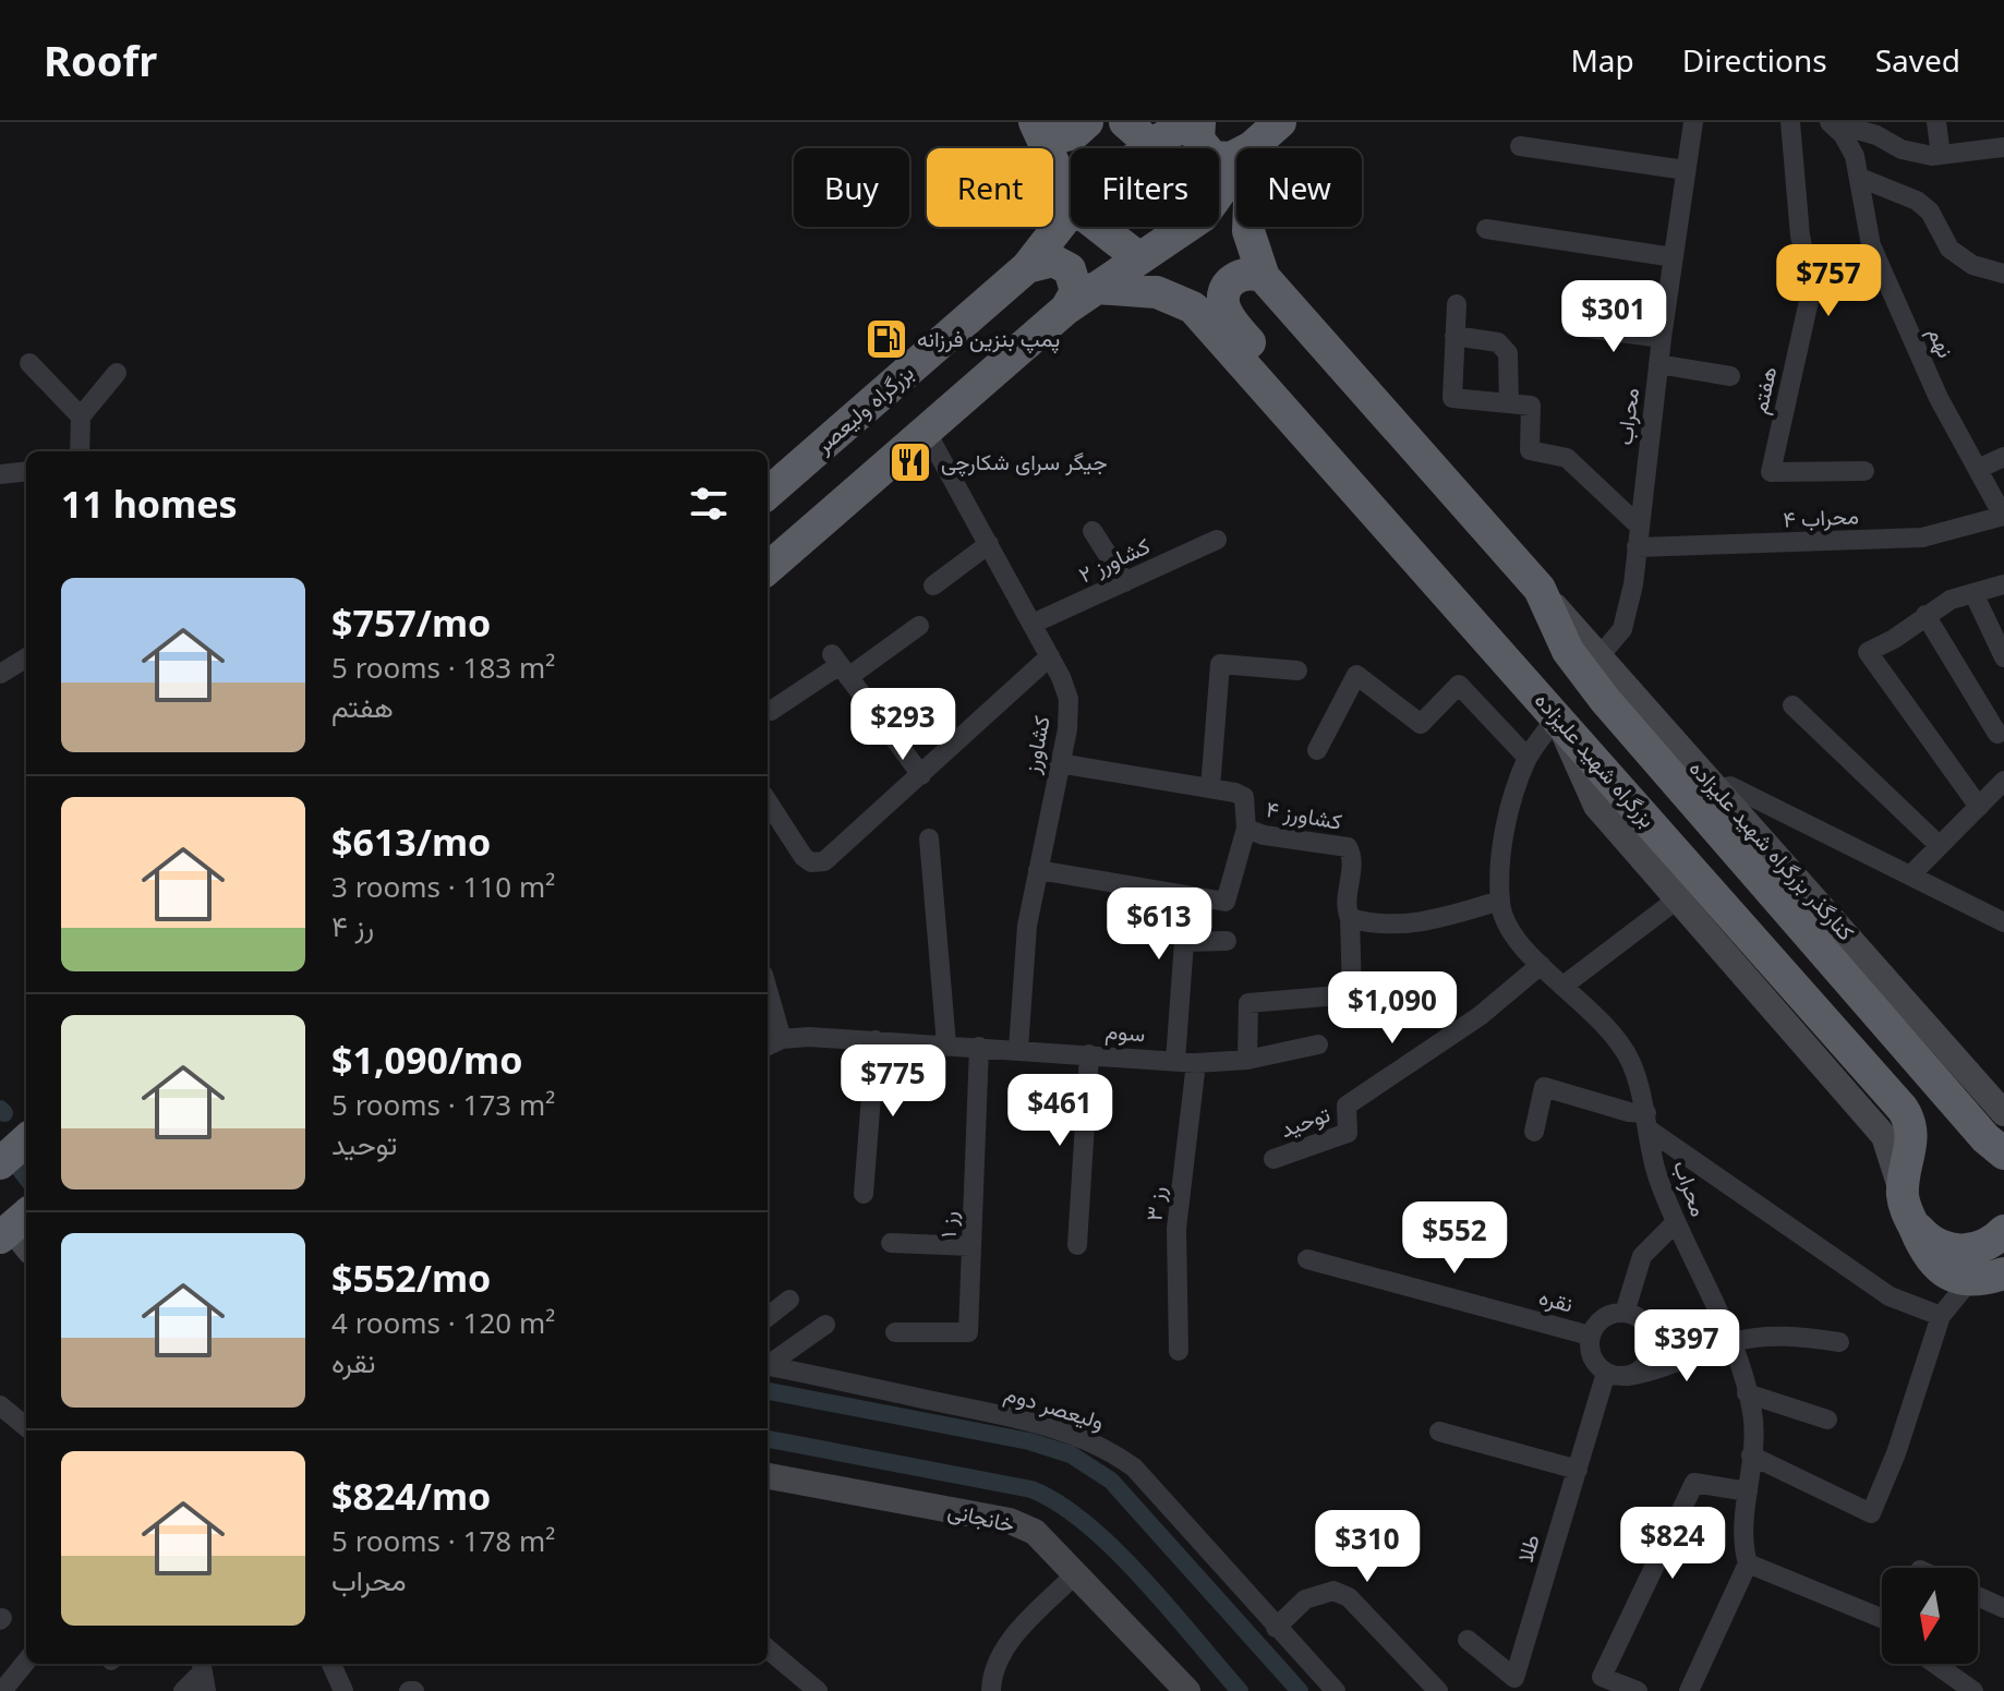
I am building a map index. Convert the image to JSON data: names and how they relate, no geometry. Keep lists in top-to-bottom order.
{
  "streets": {
    "highway": ["بزرگراه ولیعصر", "بزرگراه شهید علیزاده"],
    "main road": ["کنارگذر بزرگراه شهید علیزاده", "خانجانی"],
    "street": [
      "نهم",
      "هفتم",
      "محراب",
      "محراب ۴",
      "کشاورز ۲",
      "کشاورز",
      "کشاورز ۴",
      "سوم",
      "توحید",
      "رز ۳",
      "رز ۱",
      "نقره",
      "ولیعصر دوم",
      "طلا"
    ]
  },
  "crossings": [
    ["نهم", "محراب ۴"],
    ["محراب", "محراب ۴"],
    ["محراب", "بزرگراه شهید علیزاده"],
    ["محراب", "کنارگذر بزرگراه شهید علیزاده"],
    ["محراب", "توحید"],
    ["کشاورز ۲", "کشاورز"],
    ["کشاورز", "کشاورز ۴"],
    ["کشاورز", "سوم"],
    ["سوم", "رز ۳"],
    ["سوم", "رز ۱"],
    ["نقره", "طلا"]
  ],
  "places": {
    "fuel station": ["پمپ بنزین فرزانه"],
    "restaurant": ["جیگر سرای شکارچی"]
  },
  "north": "bottom",
  "page": {
    "header": "Roofr",
    "nav": ["Map", "Directions", "Saved"],
    "chip": [
      "Buy",
      "Rent",
      "Filters",
      "New"
    ],
    "price": [
      "$757",
      "$301",
      "$293",
      "$613",
      "$1,090",
      "$775",
      "$461",
      "$552",
      "$397",
      "$824",
      "$310"
    ],
    "heading": "11 homes",
    "list": [
      {
        "name": "$757/mo",
        "note": "5 rooms · 183 m² · هفتم"
      },
      {
        "name": "$613/mo",
        "note": "3 rooms · 110 m² · رز ۴"
      },
      {
        "name": "$1,090/mo",
        "note": "5 rooms · 173 m² · توحید"
      },
      {
        "name": "$552/mo",
        "note": "4 rooms · 120 m² · نقره"
      },
      {
        "name": "$824/mo",
        "note": "5 rooms · 178 m² · محراب"
      }
    ]
  }
}
